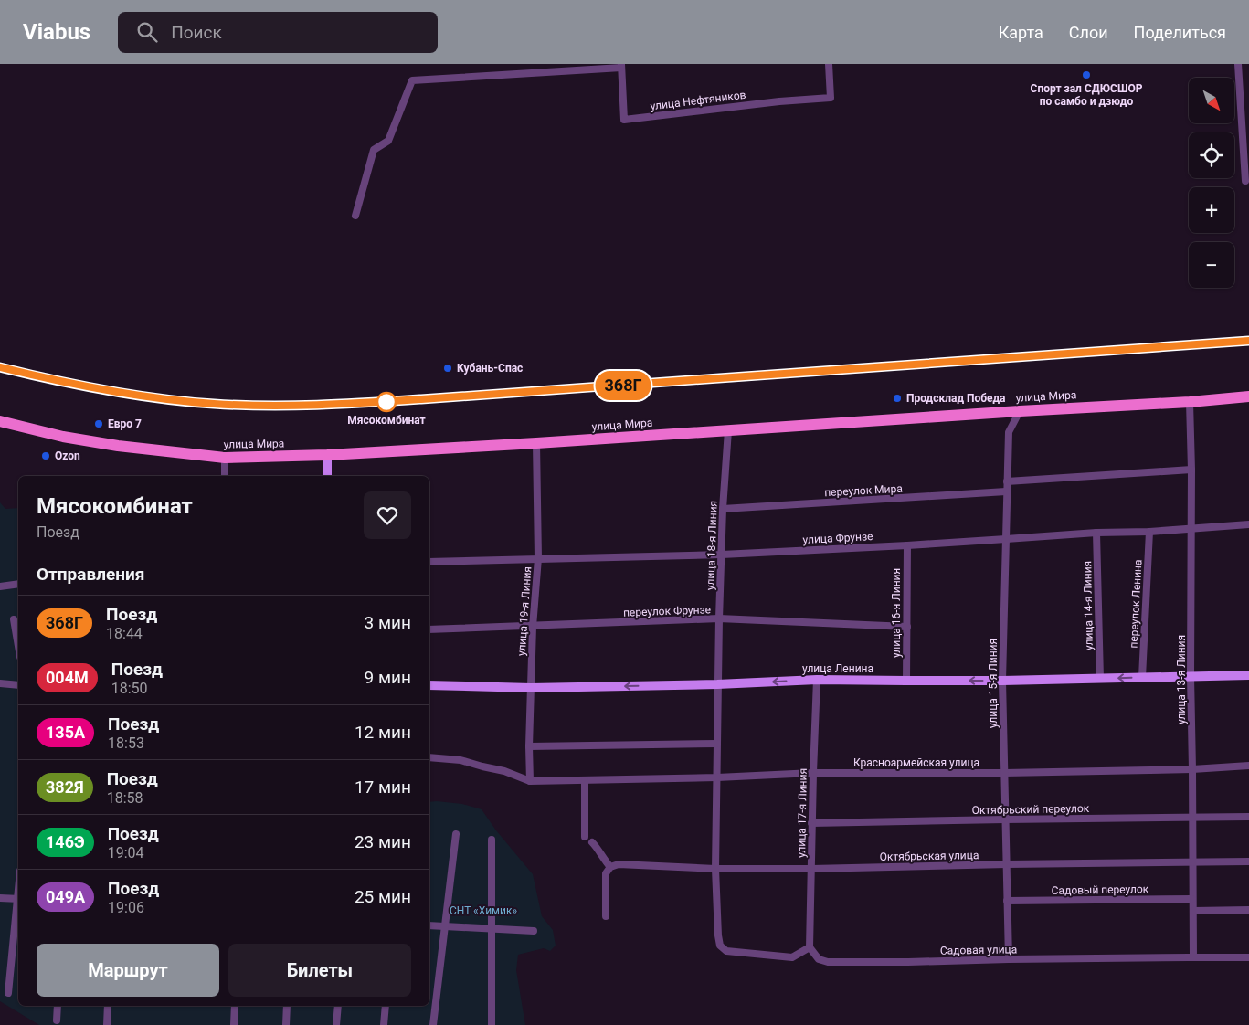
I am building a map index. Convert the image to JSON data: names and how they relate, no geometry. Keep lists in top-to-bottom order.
{
  "streets": {
    "main road": ["улица Мира", "улица Ленина"],
    "street": [
      "улица Нефтяников",
      "переулок Мира",
      "улица Фрунзе",
      "улица 18-я Линия",
      "переулок Ленина",
      "улица 14-я Линия",
      "улица 19-я Линия",
      "переулок Фрунзе",
      "улица 16-я Линия",
      "улица 13-я Линия",
      "улица 15-я Линия",
      "Красноармейская улица",
      "Октябрьский переулок",
      "улица 17-я Линия",
      "Октябрьская улица",
      "Садовый переулок",
      "Садовая улица"
    ]
  },
  "crossings": [
    ["улица Мира", "улица 18-я Линия"],
    ["улица Мира", "улица 19-я Линия"],
    ["улица Мира", "улица 13-я Линия"],
    ["улица Мира", "улица 15-я Линия"],
    ["переулок Мира", "улица 18-я Линия"],
    ["переулок Мира", "улица 15-я Линия"],
    ["улица Фрунзе", "улица 18-я Линия"],
    ["улица Фрунзе", "переулок Ленина"],
    ["улица Фрунзе", "улица 14-я Линия"],
    ["улица Фрунзе", "улица 19-я Линия"],
    ["улица Фрунзе", "улица 16-я Линия"],
    ["улица Фрунзе", "улица 13-я Линия"],
    ["улица Фрунзе", "улица 15-я Линия"],
    ["улица 18-я Линия", "переулок Фрунзе"],
    ["улица 18-я Линия", "улица Ленина"],
    ["улица 18-я Линия", "Красноармейская улица"],
    ["улица 18-я Линия", "улица 17-я Линия"],
    ["улица 18-я Линия", "Октябрьская улица"],
    ["улица 18-я Линия", "Садовая улица"],
    ["переулок Ленина", "улица Ленина"],
    ["улица 14-я Линия", "улица Ленина"],
    ["улица 19-я Линия", "переулок Фрунзе"],
    ["улица 19-я Линия", "улица Ленина"],
    ["улица 19-я Линия", "Красноармейская улица"],
    ["переулок Фрунзе", "улица 16-я Линия"],
    ["улица 16-я Линия", "улица Ленина"],
    ["улица Ленина", "улица 13-я Линия"],
    ["улица Ленина", "улица 15-я Линия"],
    ["улица Ленина", "улица 17-я Линия"],
    ["улица 13-я Линия", "Красноармейская улица"],
    ["улица 13-я Линия", "Октябрьский переулок"],
    ["улица 13-я Линия", "Октябрьская улица"],
    ["улица 13-я Линия", "Садовый переулок"],
    ["улица 13-я Линия", "Садовая улица"],
    ["улица 15-я Линия", "Красноармейская улица"],
    ["улица 15-я Линия", "Октябрьский переулок"],
    ["улица 15-я Линия", "Октябрьская улица"],
    ["улица 15-я Линия", "Садовый переулок"],
    ["улица 15-я Линия", "Садовая улица"],
    ["Красноармейская улица", "улица 17-я Линия"],
    ["Октябрьский переулок", "улица 17-я Линия"],
    ["улица 17-я Линия", "Октябрьская улица"],
    ["улица 17-я Линия", "Садовая улица"]
  ],
  "one_way": ["улица Ленина"],
  "parks": ["СНТ «Химик»"],
  "places": [
    "Спорт зал СДЮСШОР по самбо и дзюдо",
    "Кубань-Спас",
    "Продсклад Победа",
    "Мясокомбинат",
    "Евро 7",
    "Ozon"
  ],
  "north": "bottom right",
  "page": {
    "header": "Viabus",
    "search": "Поиск",
    "nav": ["Карта", "Слои", "Поделиться"],
    "on_map": "368Г",
    "map_buttons": ["+", "−"],
    "heading": [
      ["Мясокомбинат", "Поезд"],
      "Отправления"
    ],
    "list": [
      {
        "mark": "368Г",
        "name": "Поезд",
        "note": "18:44",
        "value": "3 мин"
      },
      {
        "mark": "004М",
        "name": "Поезд",
        "note": "18:50",
        "value": "9 мин"
      },
      {
        "mark": "135А",
        "name": "Поезд",
        "note": "18:53",
        "value": "12 мин"
      },
      {
        "mark": "382Я",
        "name": "Поезд",
        "note": "18:58",
        "value": "17 мин"
      },
      {
        "mark": "146Э",
        "name": "Поезд",
        "note": "19:04",
        "value": "23 мин"
      },
      {
        "mark": "049А",
        "name": "Поезд",
        "note": "19:06",
        "value": "25 мин"
      }
    ],
    "buttons": ["Маршрут", "Билеты"]
  }
}
